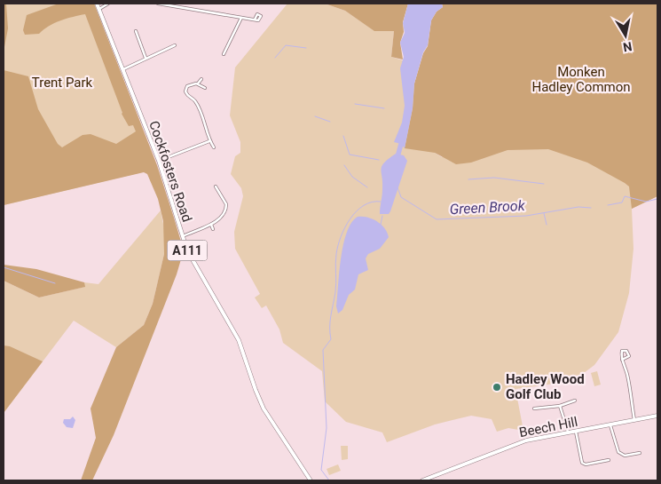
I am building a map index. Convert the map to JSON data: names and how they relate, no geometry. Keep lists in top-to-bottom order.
{
  "streets": {
    "main road": ["Cockfosters Road", "A111", "Beech Hill"]
  },
  "water": ["Green Brook"],
  "parks": ["Monken Hadley Common", "Trent Park"],
  "places": ["Hadley Wood Golf Club"],
  "north": "bottom"
}
